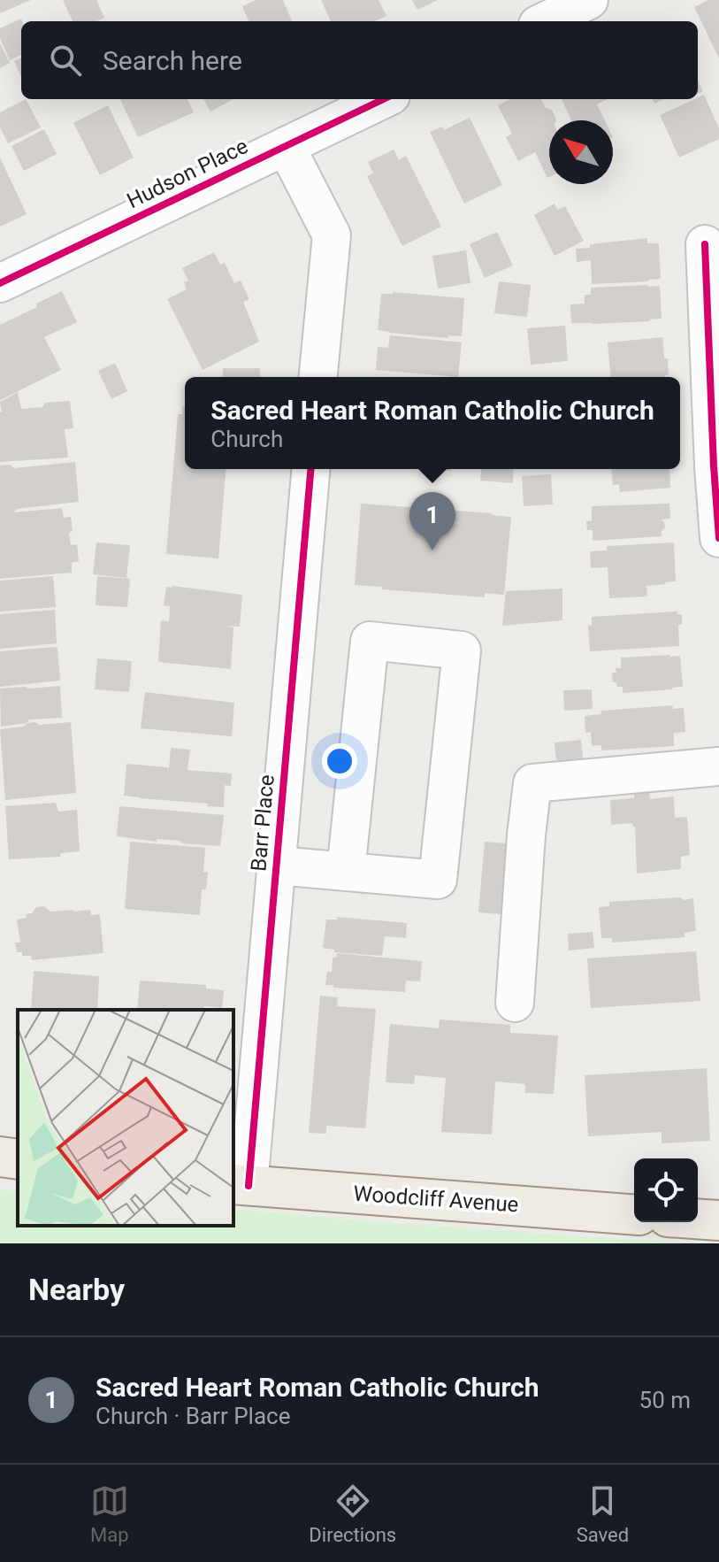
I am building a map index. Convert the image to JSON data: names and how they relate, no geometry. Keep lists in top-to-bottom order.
{
  "streets": {
    "main road": ["Woodcliff Avenue"],
    "street": ["Hudson Place", "Barr Place"]
  },
  "crossings": [
    ["Barr Place", "Woodcliff Avenue"]
  ],
  "north": "top left",
  "page": {
    "search": "Search here",
    "popup": ["Sacred Heart Roman Catholic Church", "Church"],
    "pins": "1",
    "heading": "Nearby",
    "list": [
      {
        "mark": "1",
        "name": "Sacred Heart Roman Catholic Church",
        "note": "Church · Barr Place",
        "value": "50 m"
      }
    ],
    "nav": ["Map", "Directions", "Saved"]
  }
}
